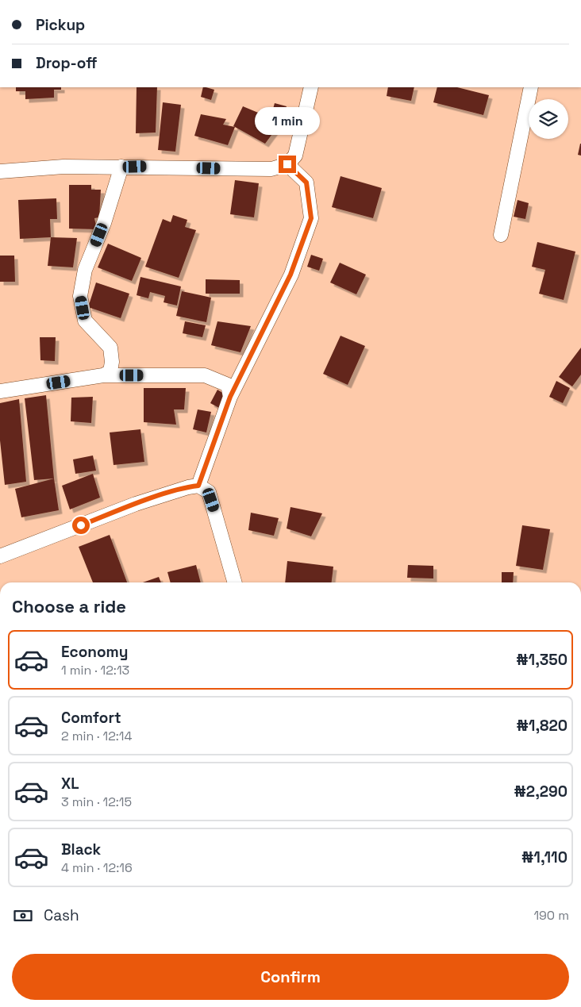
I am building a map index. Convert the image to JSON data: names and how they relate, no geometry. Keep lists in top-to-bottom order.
{
  "page": {
    "banner": ["Pickup", "Drop-off"],
    "bubble": "1 min",
    "heading": "Choose a ride",
    "list": [
      {
        "name": "Economy",
        "note": "1 min · 12:13",
        "value": "₦1,350"
      },
      {
        "name": "Comfort",
        "note": "2 min · 12:14",
        "value": "₦1,820"
      },
      {
        "name": "XL",
        "note": "3 min · 12:15",
        "value": "₦2,290"
      },
      {
        "name": "Black",
        "note": "4 min · 12:16",
        "value": "₦1,110"
      }
    ],
    "pay": ["Cash", "190 m"],
    "buttons": "Confirm"
  }
}
